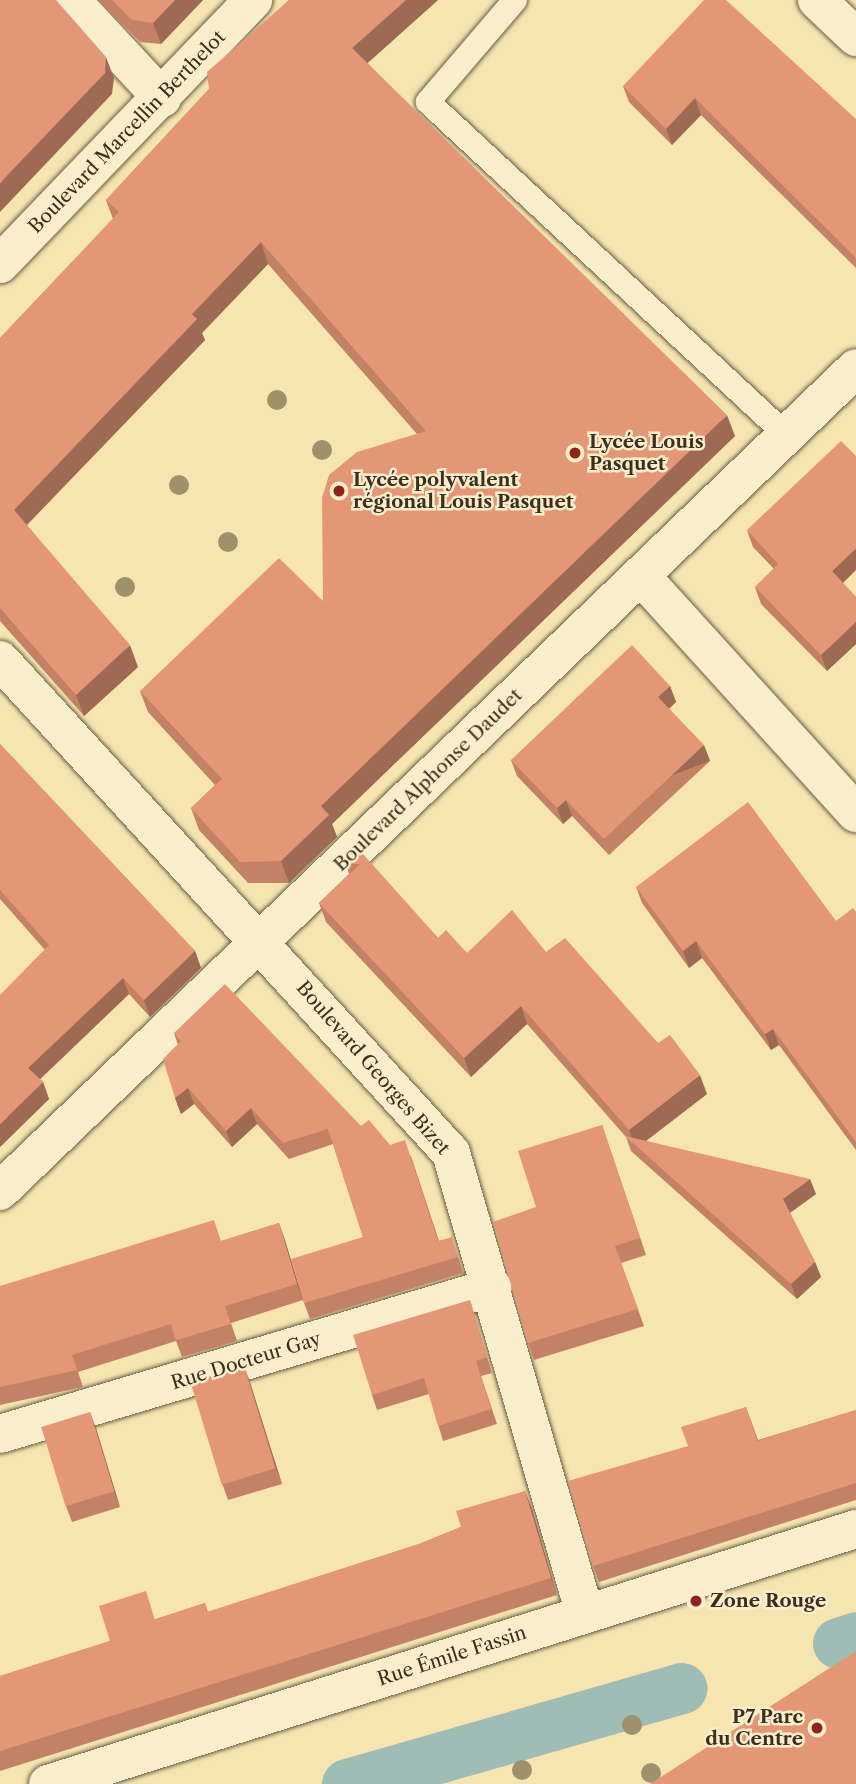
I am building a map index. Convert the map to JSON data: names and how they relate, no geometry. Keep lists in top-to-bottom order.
{
  "streets": {
    "street": [
      "Boulevard Marcellin Berthelot",
      "Boulevard Alphonse Daudet",
      "Boulevard Georges Bizet",
      "Rue Docteur Gay",
      "Rue Émile Fassin"
    ]
  },
  "crossings": [
    ["Boulevard Alphonse Daudet", "Boulevard Georges Bizet"],
    ["Boulevard Georges Bizet", "Rue Docteur Gay"],
    ["Boulevard Georges Bizet", "Rue Émile Fassin"]
  ],
  "places": [
    "Lycée Louis Pasquet",
    "Lycée polyvalent régional Louis Pasquet",
    "Zone Rouge",
    "P7 Parc du Centre"
  ]
}
